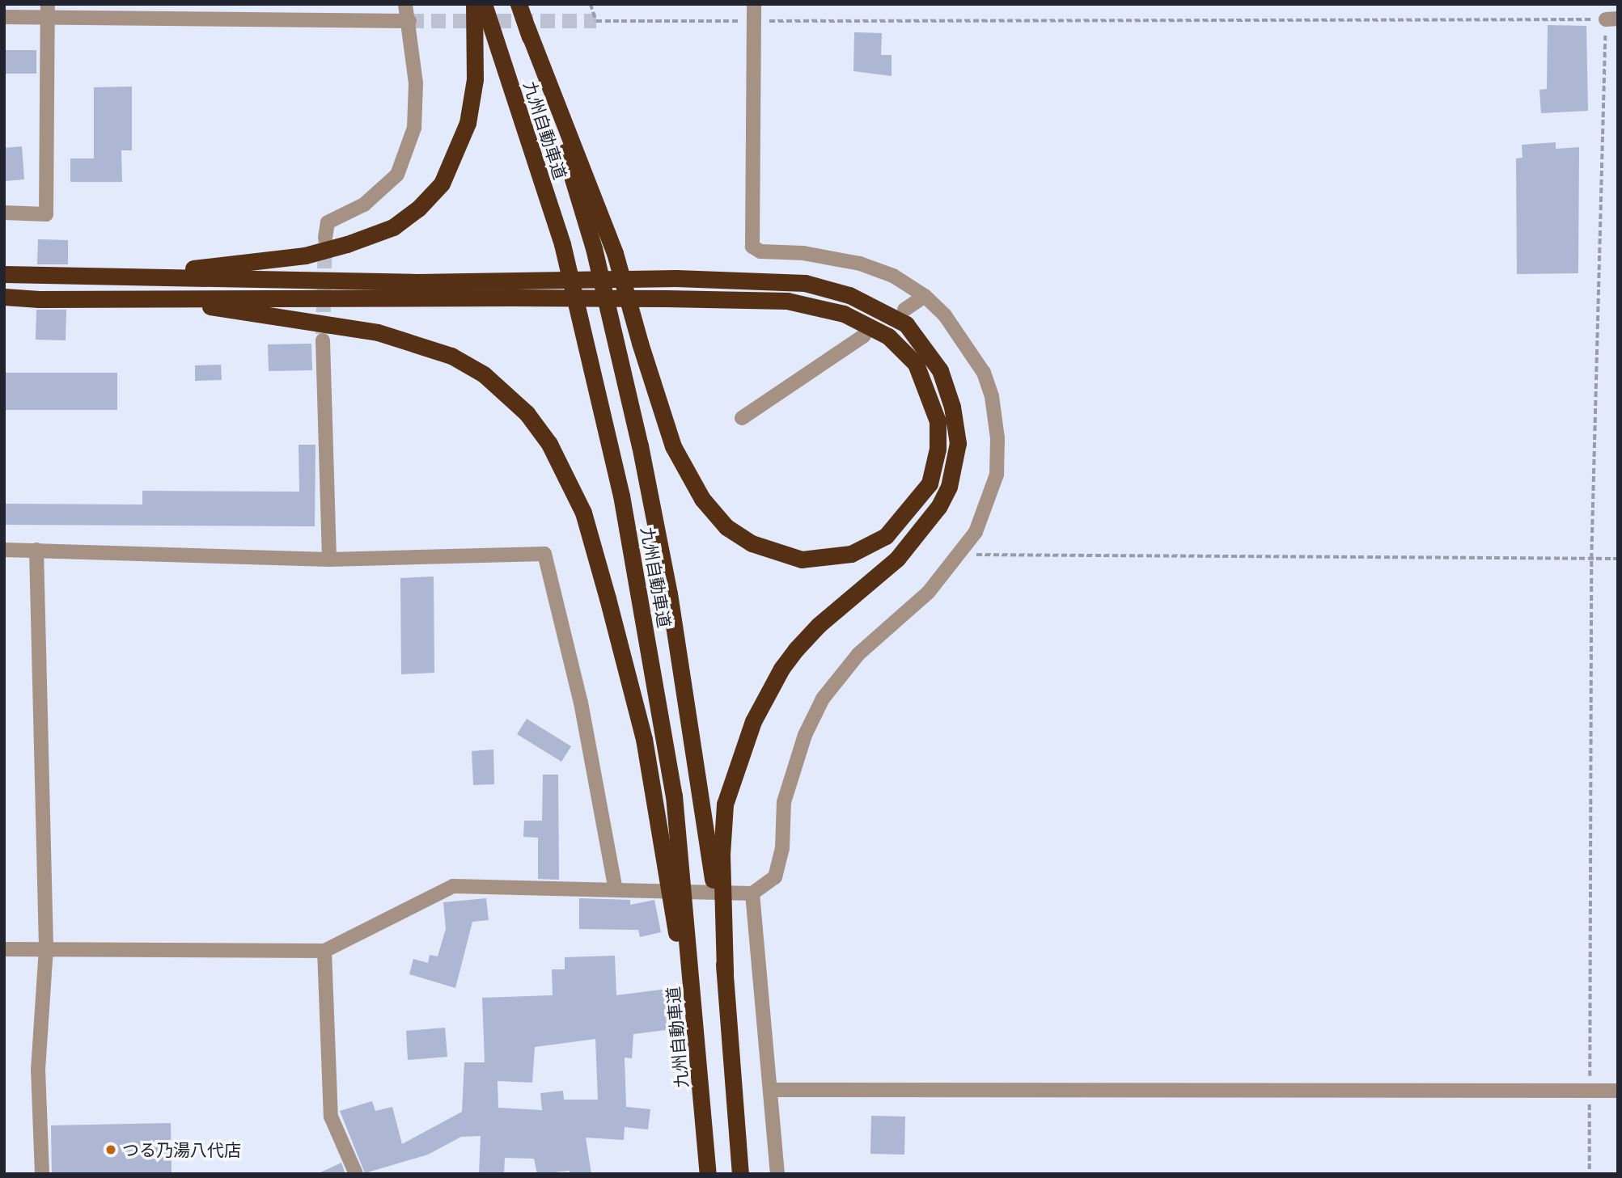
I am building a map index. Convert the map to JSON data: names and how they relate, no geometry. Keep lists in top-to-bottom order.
{
  "streets": {
    "highway": ["九州自動車道"]
  },
  "places": ["つる乃湯八代店"]
}
